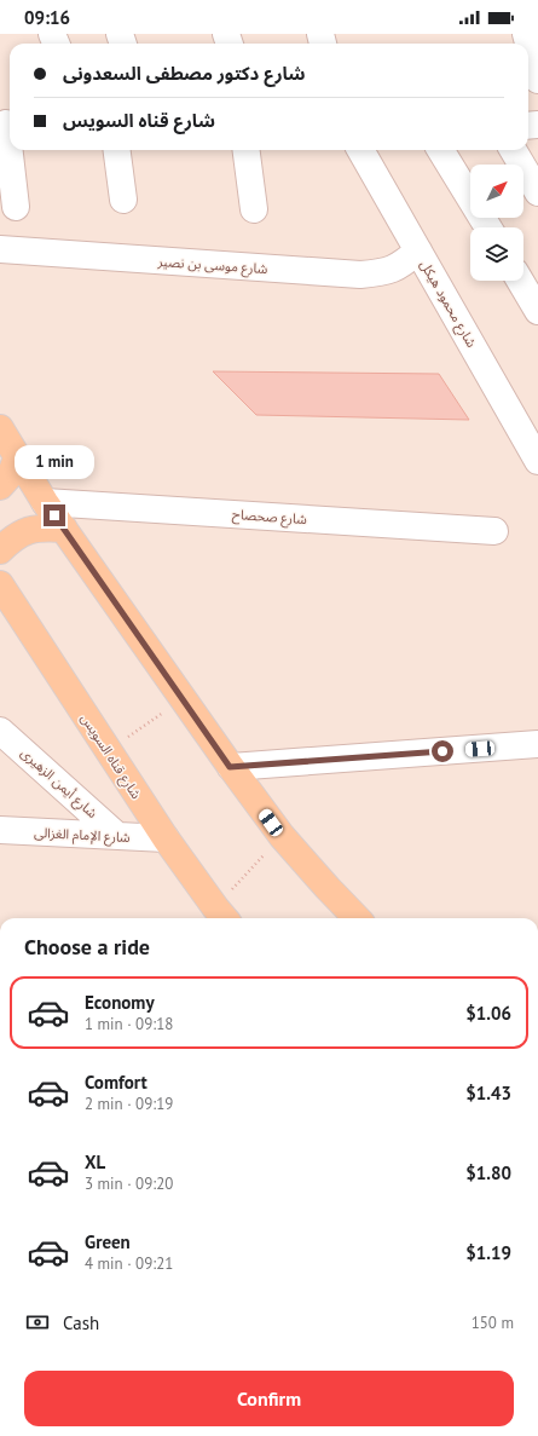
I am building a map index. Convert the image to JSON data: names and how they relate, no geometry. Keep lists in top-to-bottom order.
{
  "streets": {
    "main road": ["شارع قناه السويس"],
    "street": [
      "شارع موسى بن نصير",
      "شارع محمود هيكل",
      "شارع صحصاح",
      "شارع أيمن الزهيرى",
      "شارع الإمام الغزالى"
    ]
  },
  "crossings": [
    ["شارع موسى بن نصير", "شارع محمود هيكل"],
    ["شارع قناه السويس", "شارع الإمام الغزالى"],
    ["شارع أيمن الزهيرى", "شارع الإمام الغزالى"]
  ],
  "north": "top right",
  "page": {
    "status": "09:16",
    "banner": ["شارع دكتور مصطفى السعدونى", "شارع قناه السويس"],
    "bubble": "1 min",
    "heading": "Choose a ride",
    "list": [
      {
        "name": "Economy",
        "note": "1 min · 09:18",
        "value": "$1.06"
      },
      {
        "name": "Comfort",
        "note": "2 min · 09:19",
        "value": "$1.43"
      },
      {
        "name": "XL",
        "note": "3 min · 09:20",
        "value": "$1.80"
      },
      {
        "name": "Green",
        "note": "4 min · 09:21",
        "value": "$1.19"
      }
    ],
    "pay": ["Cash", "150 m"],
    "buttons": "Confirm"
  }
}
